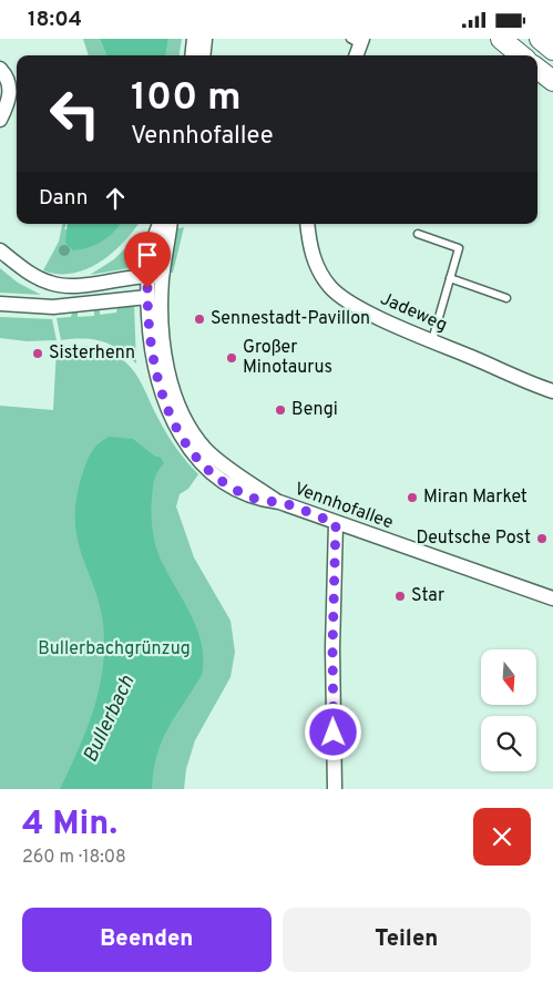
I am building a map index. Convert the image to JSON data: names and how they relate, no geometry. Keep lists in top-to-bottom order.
{
  "streets": {
    "street": ["Jadeweg", "Vennhofallee"]
  },
  "water": ["Bullerbach"],
  "parks": ["Bullerbachgrünzug"],
  "places": [
    "Sennestadt-Pavillon",
    "Sisterhenn",
    "Großer Minotaurus",
    "Bengi",
    "Miran Market",
    "Deutsche Post",
    "Star"
  ],
  "north": "bottom",
  "page": {
    "status": "18:04",
    "turn": ["100 m", "Vennhofallee"],
    "then": "Dann",
    "heading": ["4 Min.", "260 m · 18:08"],
    "buttons": ["Beenden", "Teilen"]
  }
}
